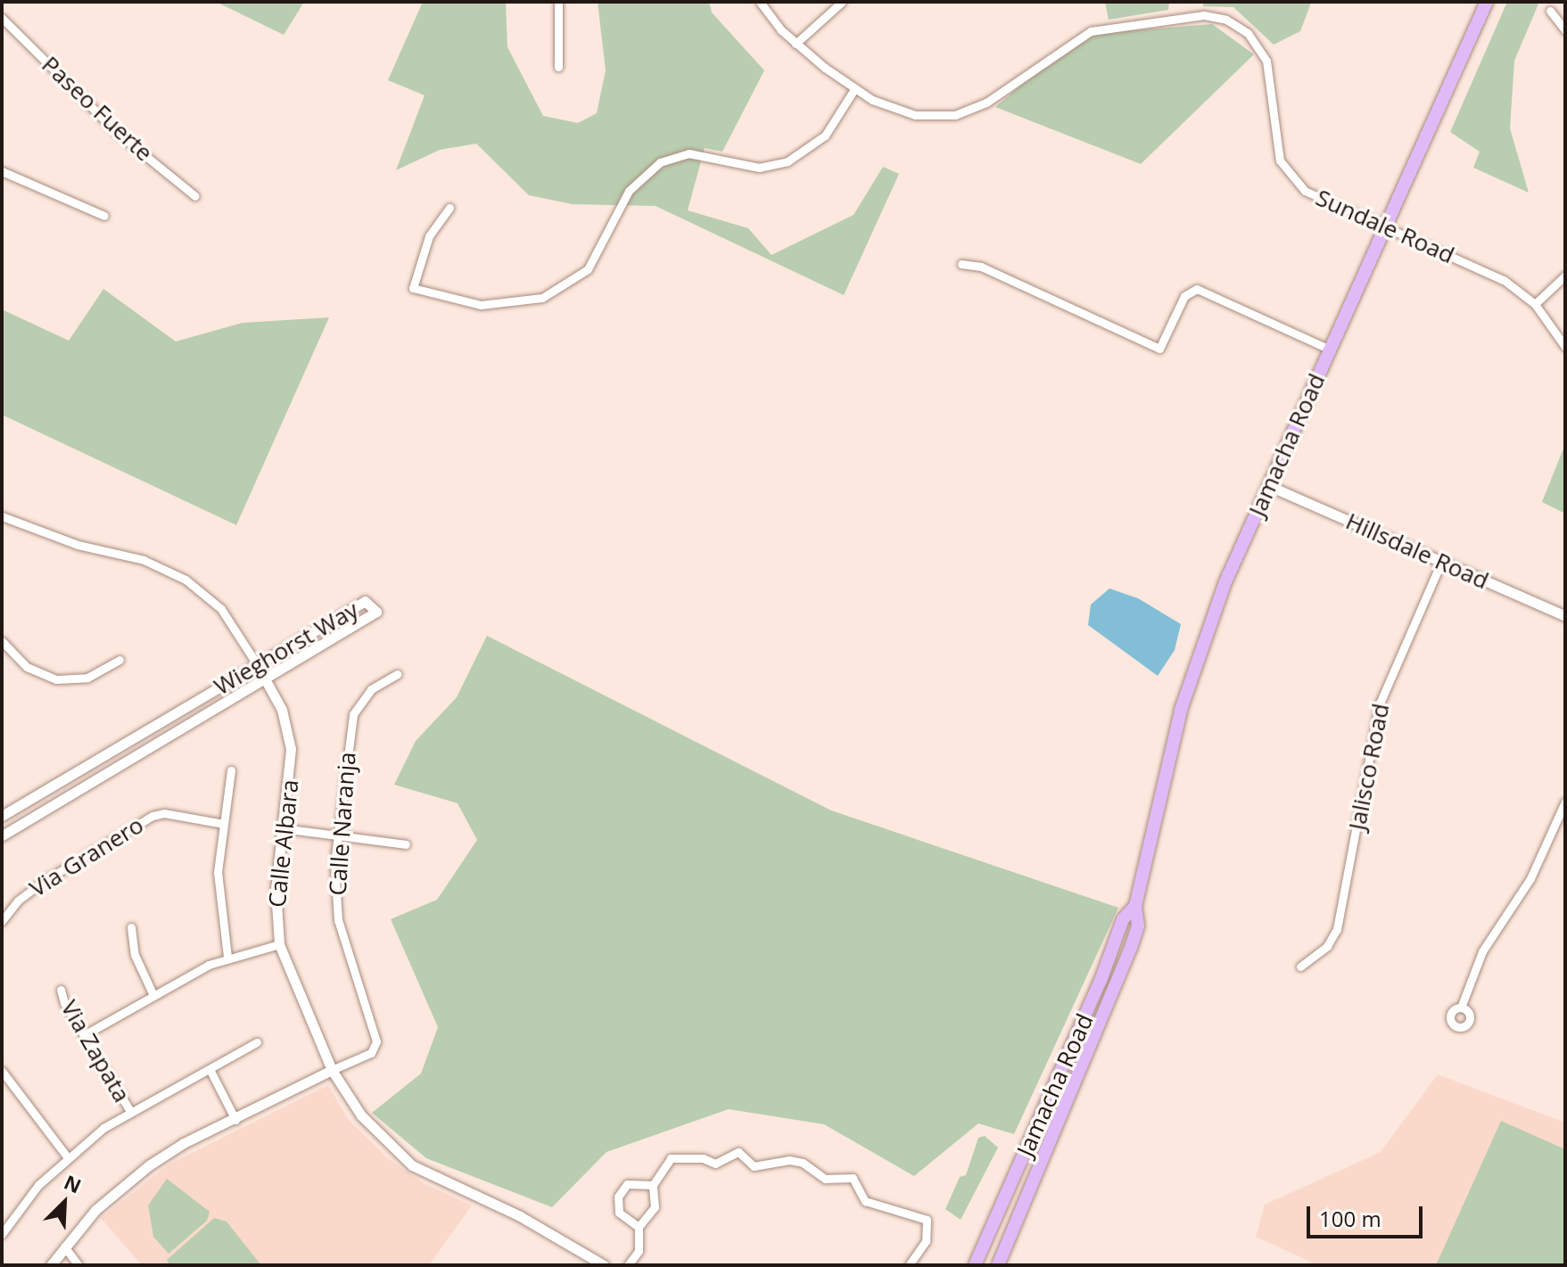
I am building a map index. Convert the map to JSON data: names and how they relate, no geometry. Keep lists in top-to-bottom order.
{
  "streets": {
    "main road": ["Jamacha Road"],
    "street": [
      "Paseo Fuerte",
      "Sundale Road",
      "Hillsdale Road",
      "Wieghorst Way",
      "Jalisco Road",
      "Calle Naranja",
      "Calle Albara",
      "Via Granero",
      "Via Zapata"
    ]
  },
  "crossings": [
    ["Sundale Road", "Jamacha Road"],
    ["Jamacha Road", "Hillsdale Road"],
    ["Hillsdale Road", "Jalisco Road"],
    ["Wieghorst Way", "Calle Albara"],
    ["Calle Naranja", "Calle Albara"]
  ],
  "scale_bar": "100 m",
  "north": "top right"
}
